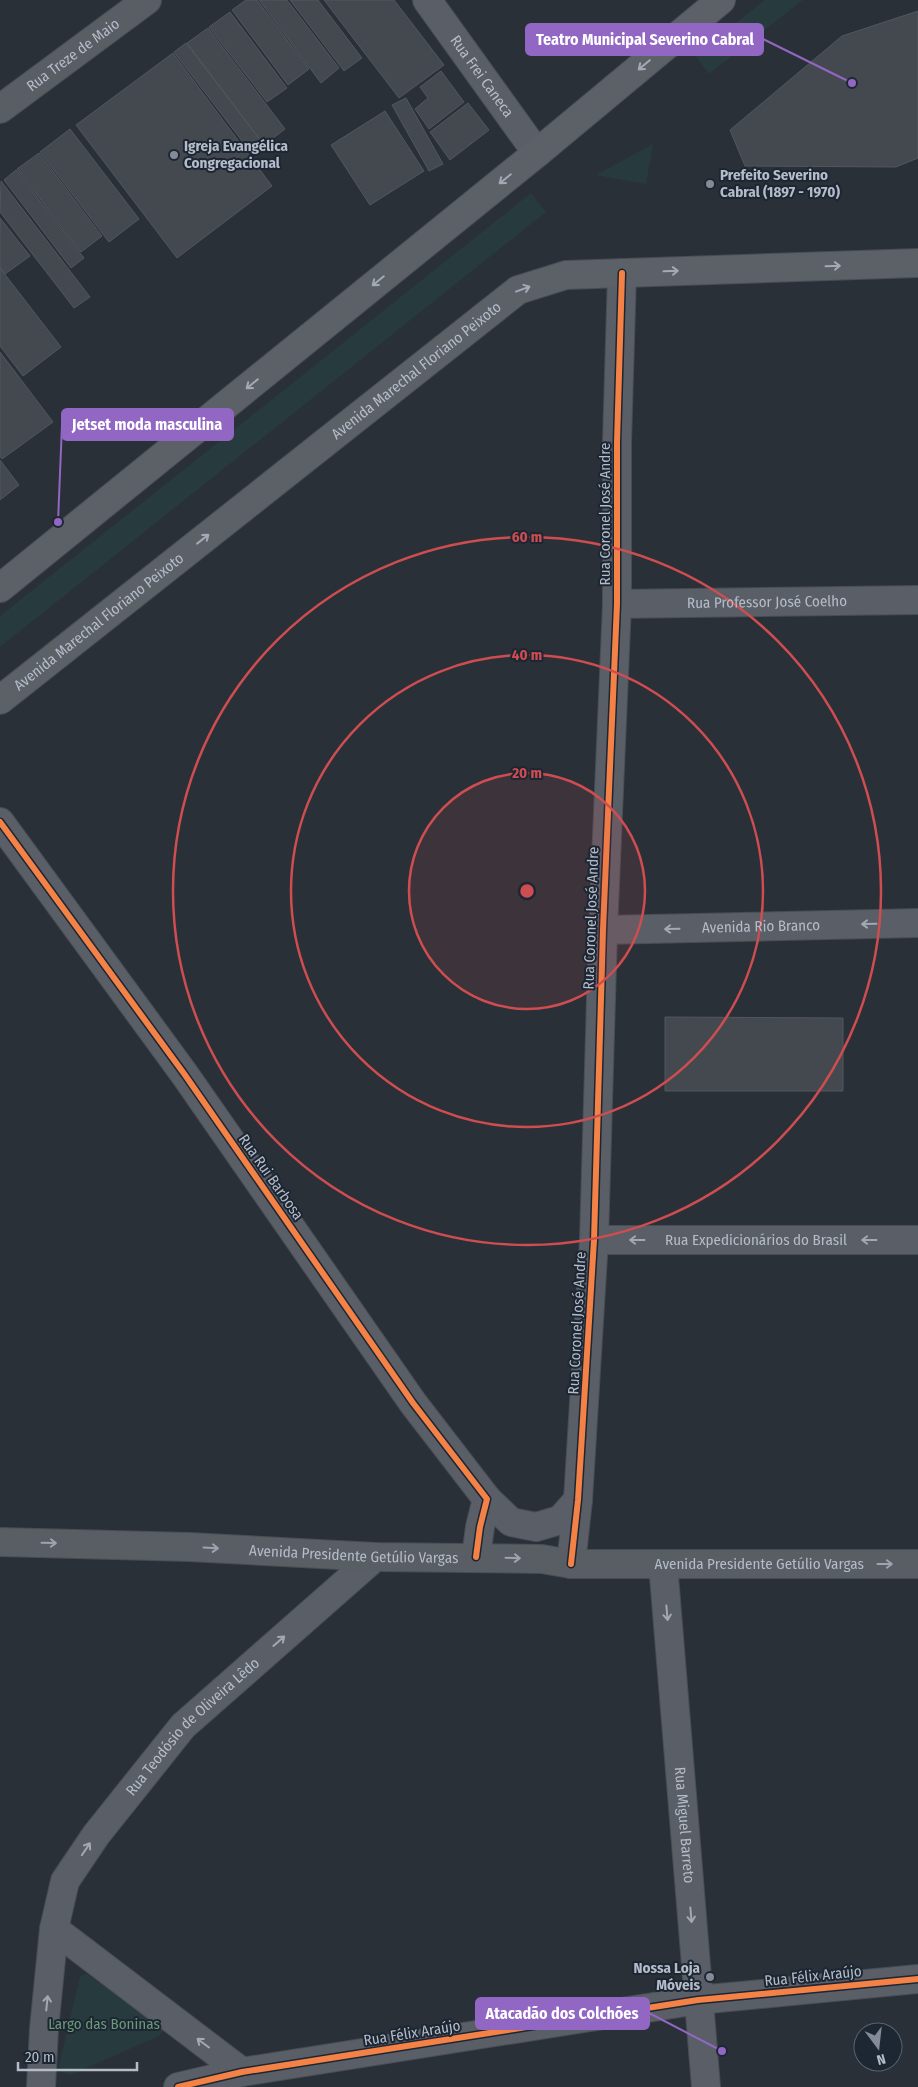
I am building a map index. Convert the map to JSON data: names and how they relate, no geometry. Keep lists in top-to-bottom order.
{
  "streets": {
    "main road": ["Rua Treze de Maio", "Avenida Marechal Floriano Peixoto", "Avenida Presidente Getúlio Vargas"],
    "street": [
      "Rua Frei Caneca",
      "Rua Coronel José Andre",
      "Rua Professor José Coelho",
      "Avenida Rio Branco",
      "Rua Rui Barbosa",
      "Rua Expedicionários do Brasil",
      "Rua Teodósio de Oliveira Lêdo",
      "Rua Miguel Barreto",
      "Rua Félix Araújo"
    ]
  },
  "crossings": [
    ["Avenida Marechal Floriano Peixoto", "Rua Coronel José Andre"],
    ["Rua Coronel José Andre", "Rua Professor José Coelho"],
    ["Rua Coronel José Andre", "Avenida Rio Branco"],
    ["Rua Coronel José Andre", "Rua Rui Barbosa"],
    ["Rua Coronel José Andre", "Rua Expedicionários do Brasil"],
    ["Rua Coronel José Andre", "Avenida Presidente Getúlio Vargas"],
    ["Avenida Presidente Getúlio Vargas", "Rua Teodósio de Oliveira Lêdo"],
    ["Avenida Presidente Getúlio Vargas", "Rua Miguel Barreto"],
    ["Rua Miguel Barreto", "Rua Félix Araújo"]
  ],
  "one_way": [
    "Avenida Rio Branco",
    "Rua Expedicionários do Brasil",
    "Avenida Presidente Getúlio Vargas",
    "Rua Teodósio de Oliveira Lêdo",
    "Rua Miguel Barreto"
  ],
  "parks": ["Largo das Boninas"],
  "places": [
    "Teatro Municipal Severino Cabral",
    "Igreja Evangélica Congregacional",
    "Prefeito Severino Cabral (1897 - 1970)",
    "Jetset moda masculina",
    "Nossa Loja Móveis",
    "Atacadão dos Colchões"
  ],
  "scale_bar": "20 m",
  "north": "bottom",
  "rings": ["60 m", "40 m", "20 m"]
}
